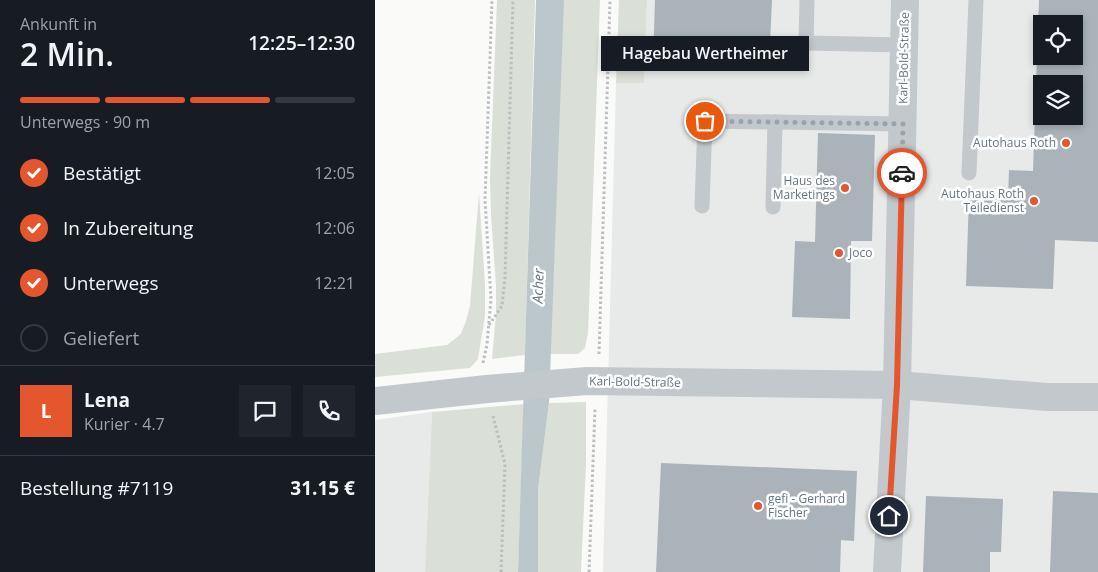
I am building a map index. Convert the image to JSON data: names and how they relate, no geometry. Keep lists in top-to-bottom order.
{
  "streets": {
    "street": ["Karl-Bold-Straße"]
  },
  "water": ["Acher"],
  "places": [
    "Hagebau Wertheimer",
    "Autohaus Roth",
    "Haus des Marketings",
    "Autohaus Roth Teiledienst",
    "Joco",
    "gefi - Gerhard Fischer"
  ],
  "page": {
    "heading": ["2 Min.", "Ankunft in", "12:25–12:30"],
    "panel": [
      "Lena",
      "Kurier · 4.7",
      "Bestellung #7119",
      "31.15 €"
    ],
    "bubble": "Hagebau Wertheimer",
    "bar": "Unterwegs · 90 m",
    "list": [
      ["Bestätigt", "12:05"],
      ["In Zubereitung", "12:06"],
      ["Unterwegs", "12:21"],
      "Geliefert"
    ],
    "round": "L"
  }
}
